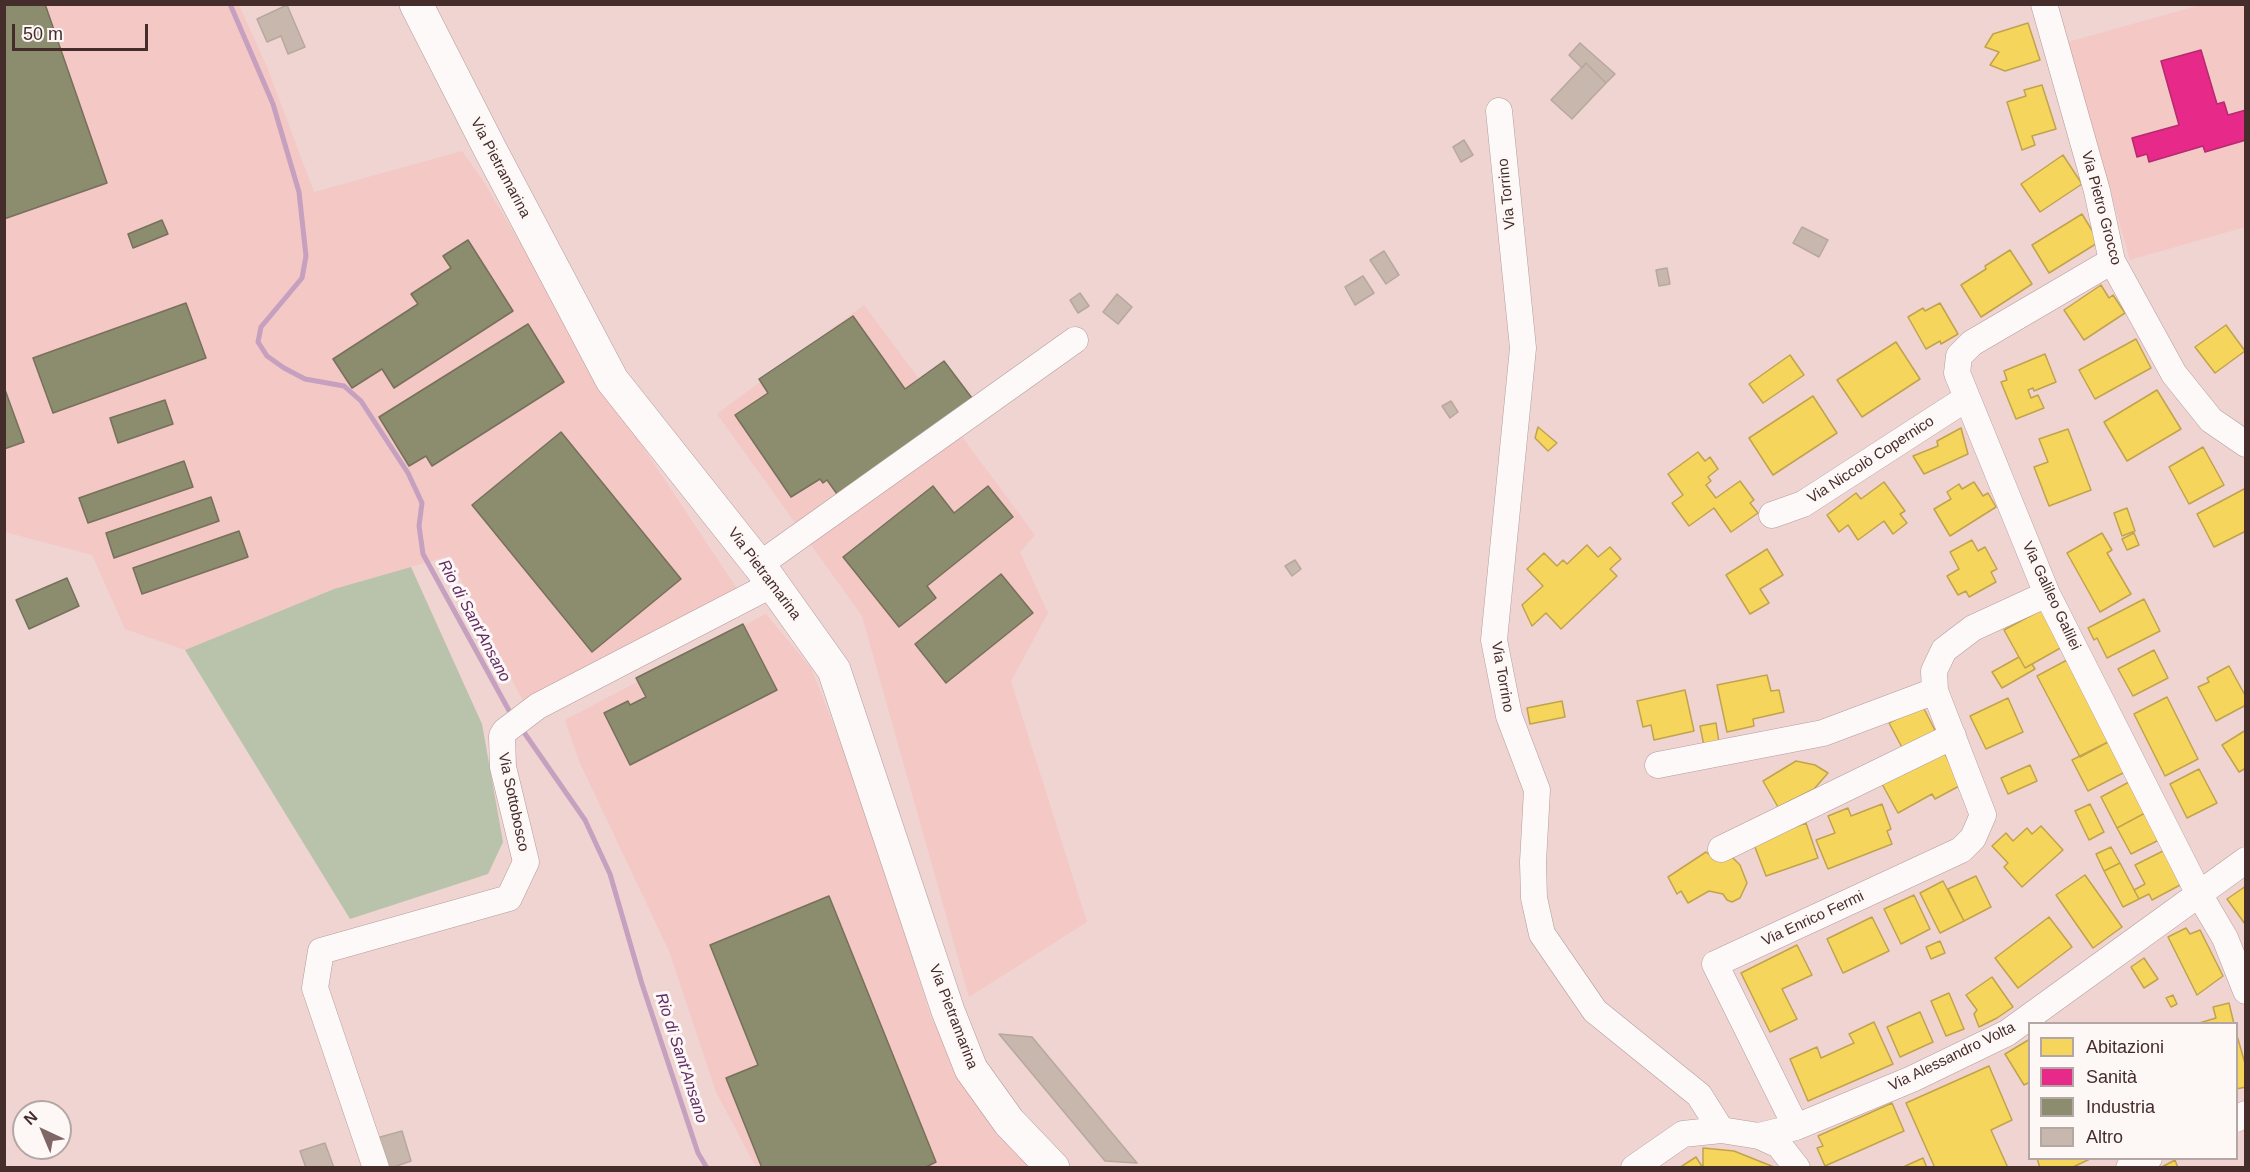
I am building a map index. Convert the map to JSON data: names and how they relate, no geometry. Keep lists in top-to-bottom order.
{
  "streets": {
    "main road": ["Via Pietramarina"],
    "street": [
      "Via Torrino",
      "Via Pietro Grocco",
      "Via Niccolò Copernico",
      "Via Galileo Galilei",
      "Via Sottobosco",
      "Via Enrico Fermi",
      "Via Alessandro Volta"
    ]
  },
  "crossings": [
    ["Via Pietramarina", "Via Sottobosco"],
    ["Via Pietro Grocco", "Via Galileo Galilei"],
    ["Via Niccolò Copernico", "Via Galileo Galilei"],
    ["Via Galileo Galilei", "Via Enrico Fermi"],
    ["Via Galileo Galilei", "Via Alessandro Volta"],
    ["Via Enrico Fermi", "Via Alessandro Volta"]
  ],
  "water": ["Rio di Sant'Ansano"],
  "legend": [
    "Abitazioni",
    "Sanità",
    "Industria",
    "Altro"
  ],
  "scale_bar": "50 m",
  "north": "top left"
}
